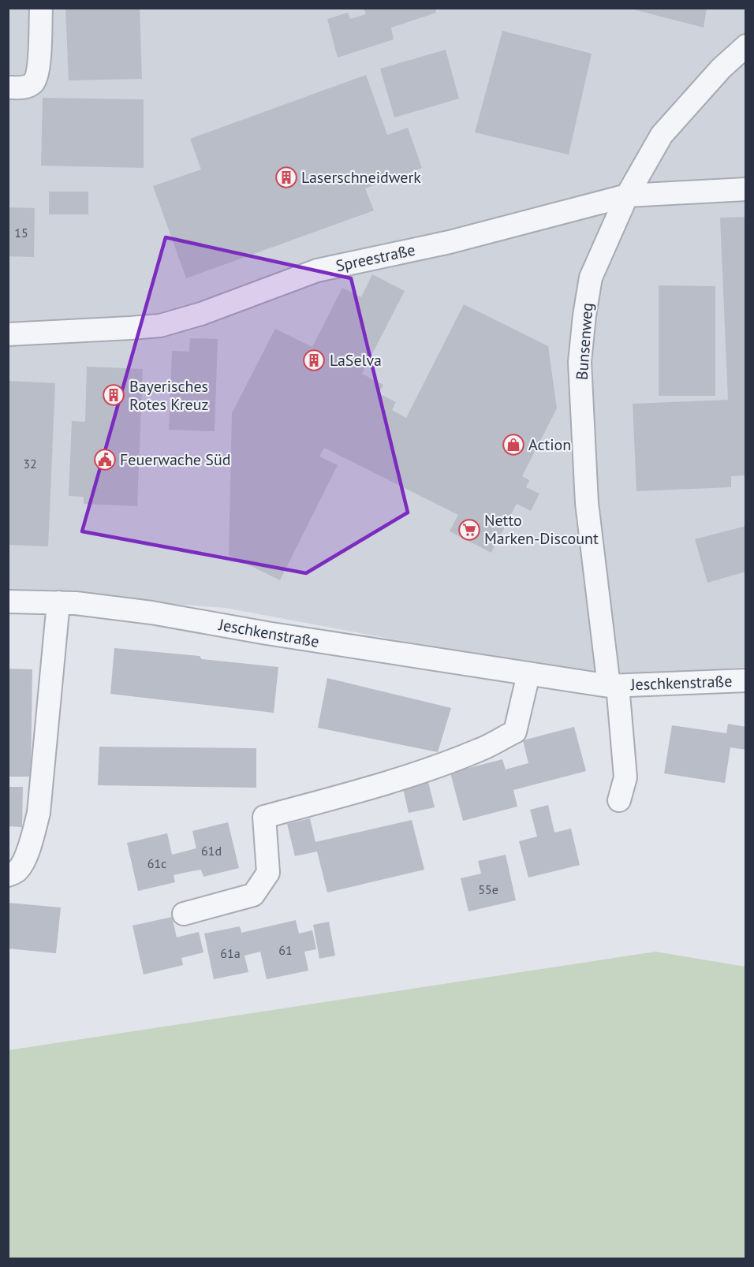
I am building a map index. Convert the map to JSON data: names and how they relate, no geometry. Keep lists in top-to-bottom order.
{
  "streets": {
    "street": ["Spreestraße", "Bunsenweg", "Jeschkenstraße"]
  },
  "crossings": [
    ["Spreestraße", "Bunsenweg"],
    ["Bunsenweg", "Jeschkenstraße"]
  ],
  "places": {
    "building": ["Laserschneidwerk", "LaSelva", "Bayerisches Rotes Kreuz"],
    "shop": ["Action"],
    "public building": ["Feuerwache Süd"],
    "supermarket": ["Netto Marken-Discount"]
  },
  "house_numbers": [
    "15",
    "32",
    "61d",
    "61c",
    "55e",
    "61",
    "61a"
  ]
}
